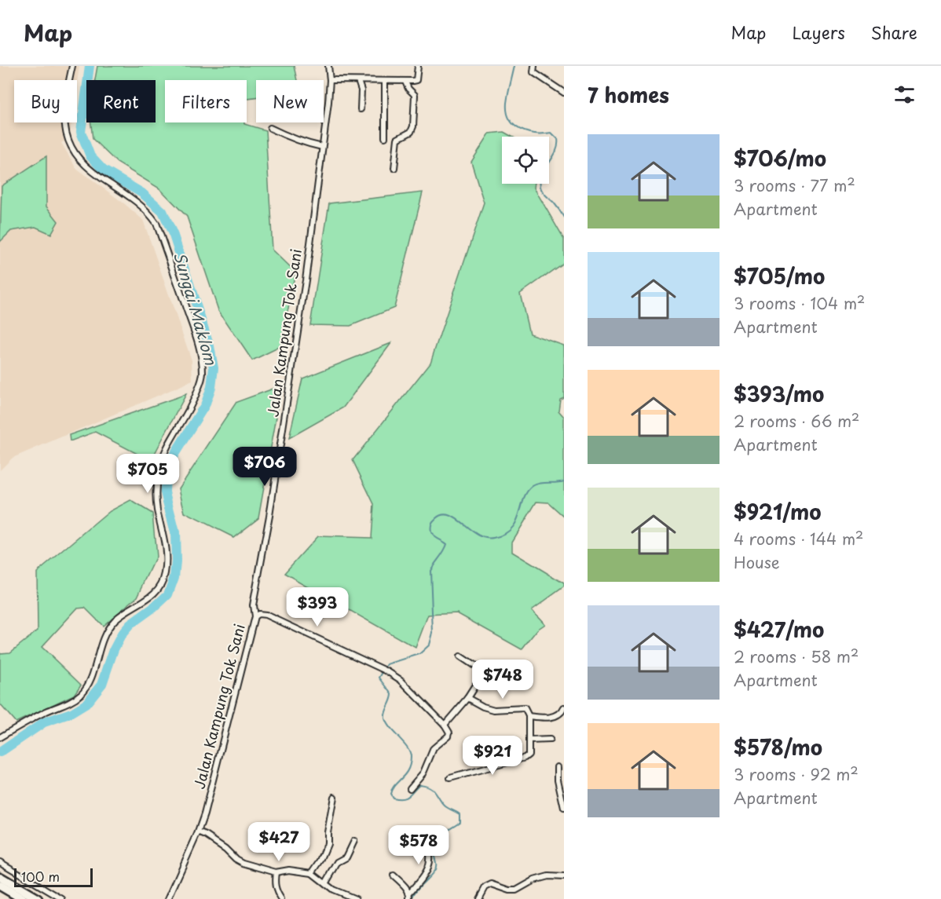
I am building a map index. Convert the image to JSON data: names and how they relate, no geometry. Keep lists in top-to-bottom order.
{
  "streets": {
    "street": ["Jalan Kampung Tok Sani"]
  },
  "water": ["Sungai Maklom"],
  "scale_bar": "100 m",
  "page": {
    "header": "Map",
    "nav": ["Map", "Layers", "Share"],
    "heading": "7 homes",
    "chip": [
      "Buy",
      "Rent",
      "Filters",
      "New"
    ],
    "list": [
      {
        "name": "$706/mo",
        "note": "3 rooms · 77 m² · Apartment"
      },
      {
        "name": "$705/mo",
        "note": "3 rooms · 104 m² · Apartment"
      },
      {
        "name": "$393/mo",
        "note": "2 rooms · 66 m² · Apartment"
      },
      {
        "name": "$921/mo",
        "note": "4 rooms · 144 m² · House"
      },
      {
        "name": "$427/mo",
        "note": "2 rooms · 58 m² · Apartment"
      },
      {
        "name": "$578/mo",
        "note": "3 rooms · 92 m² · Apartment"
      }
    ],
    "price": [
      "$706",
      "$705",
      "$393",
      "$748",
      "$921",
      "$427",
      "$578"
    ],
    "scale": "100 m"
  }
}
